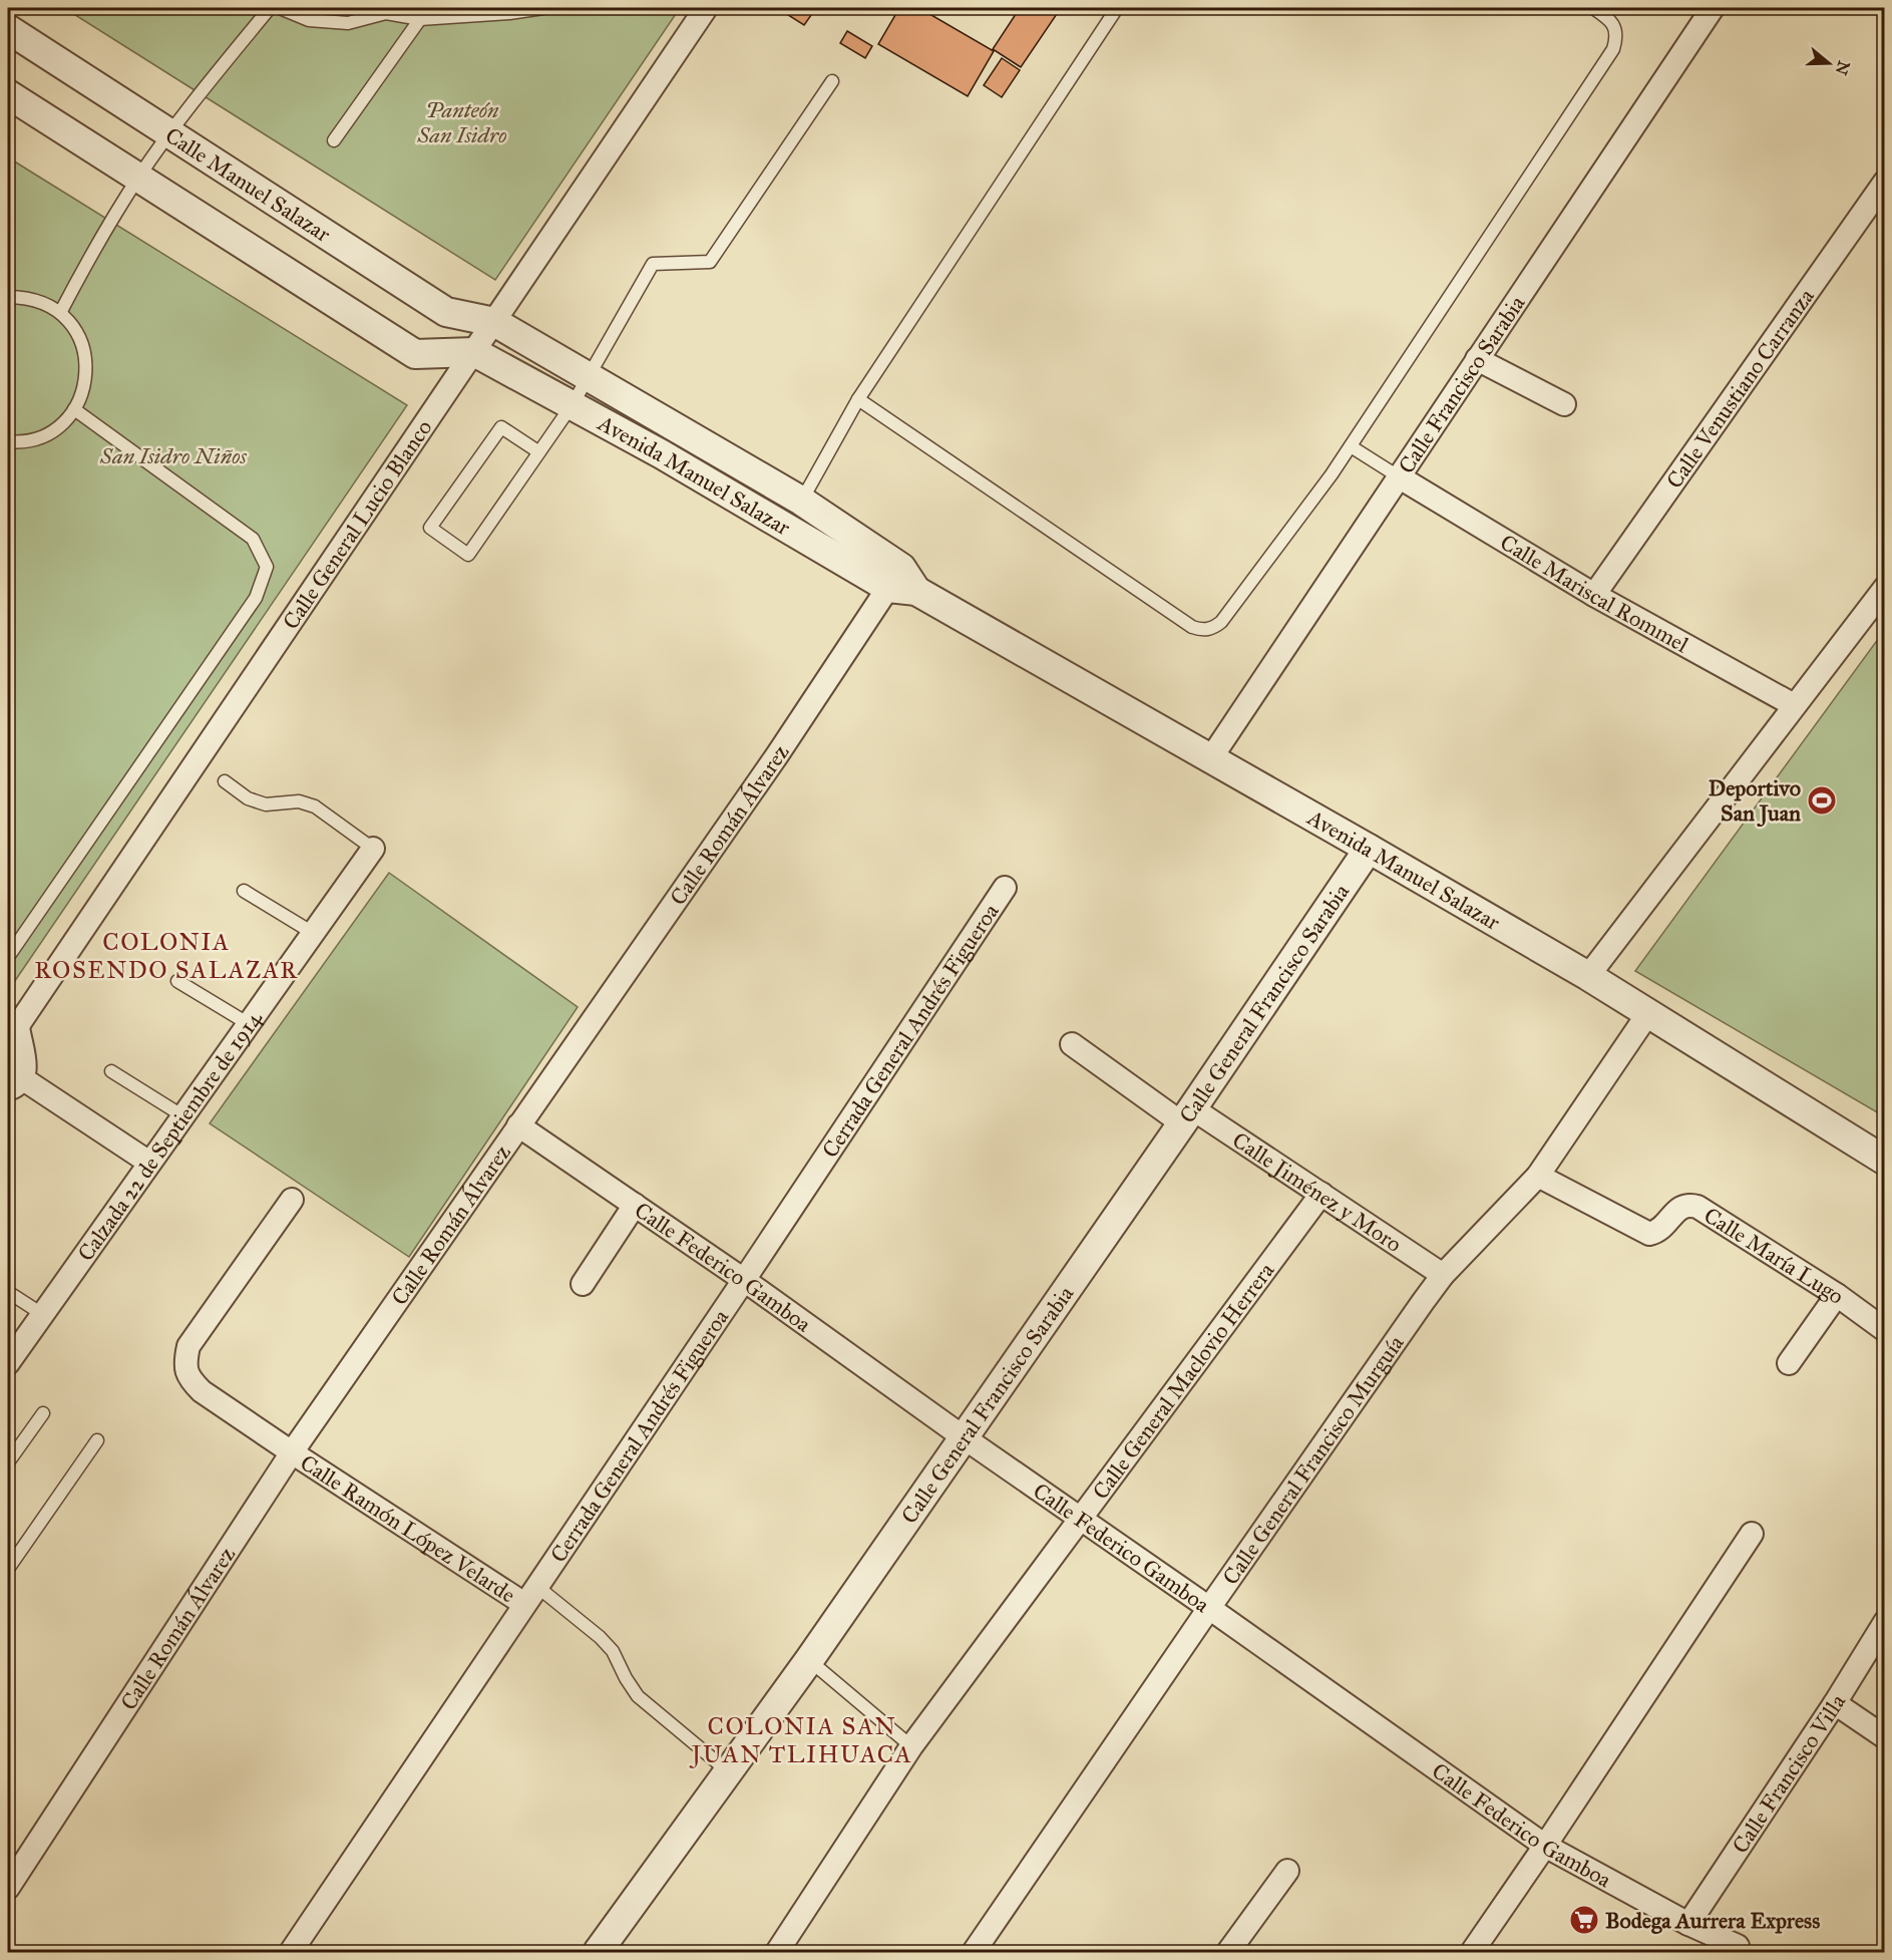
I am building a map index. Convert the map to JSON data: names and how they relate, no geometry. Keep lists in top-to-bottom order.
{
  "streets": {
    "street": [
      "Calle Manuel Salazar",
      "Calle Francisco Sarabia",
      "Calle Venustiano Carranza",
      "Avenida Manuel Salazar",
      "Calle General Lucio Blanco",
      "Calle Mariscal Rommel",
      "Calle Román Álvarez",
      "Calle General Francisco Sarabia",
      "Cerrada General Andrés Figueroa",
      "Calzada 22 de Septiembre de 1914",
      "Calle Jiménez y Moro",
      "Calle María Lugo",
      "Calle Federico Gamboa",
      "Calle General Maclovio Herrera",
      "Calle General Francisco Murguía",
      "Calle Ramón López Velarde",
      "Calle Francisco Villa"
    ]
  },
  "crossings": [
    ["Calle Manuel Salazar", "Avenida Manuel Salazar"],
    ["Calle Manuel Salazar", "Calle General Lucio Blanco"],
    ["Calle Francisco Sarabia", "Avenida Manuel Salazar"],
    ["Calle Francisco Sarabia", "Calle Mariscal Rommel"],
    ["Calle Venustiano Carranza", "Calle Mariscal Rommel"],
    ["Avenida Manuel Salazar", "Calle General Lucio Blanco"],
    ["Avenida Manuel Salazar", "Calle Román Álvarez"],
    ["Avenida Manuel Salazar", "Calle General Francisco Sarabia"],
    ["Avenida Manuel Salazar", "Calle General Francisco Murguía"],
    ["Calle Román Álvarez", "Calle Federico Gamboa"],
    ["Calle Román Álvarez", "Calle Ramón López Velarde"],
    ["Calle General Francisco Sarabia", "Calle Jiménez y Moro"],
    ["Calle General Francisco Sarabia", "Calle Federico Gamboa"],
    ["Cerrada General Andrés Figueroa", "Calle Federico Gamboa"],
    ["Cerrada General Andrés Figueroa", "Calle Ramón López Velarde"],
    ["Calle Jiménez y Moro", "Calle General Maclovio Herrera"],
    ["Calle Jiménez y Moro", "Calle General Francisco Murguía"],
    ["Calle María Lugo", "Calle General Francisco Murguía"],
    ["Calle Federico Gamboa", "Calle General Maclovio Herrera"],
    ["Calle Federico Gamboa", "Calle General Francisco Murguía"],
    ["Calle Federico Gamboa", "Calle Francisco Villa"]
  ],
  "districts": ["COLONIA ROSENDO SALAZAR", "COLONIA SAN JUAN TLIHUACA"],
  "parks": ["Panteón San Isidro", "San Isidro Niños"],
  "places": {
    "sports": ["Deportivo San Juan"],
    "supermarket": ["Bodega Aurrera Express"]
  },
  "north": "right"
}
